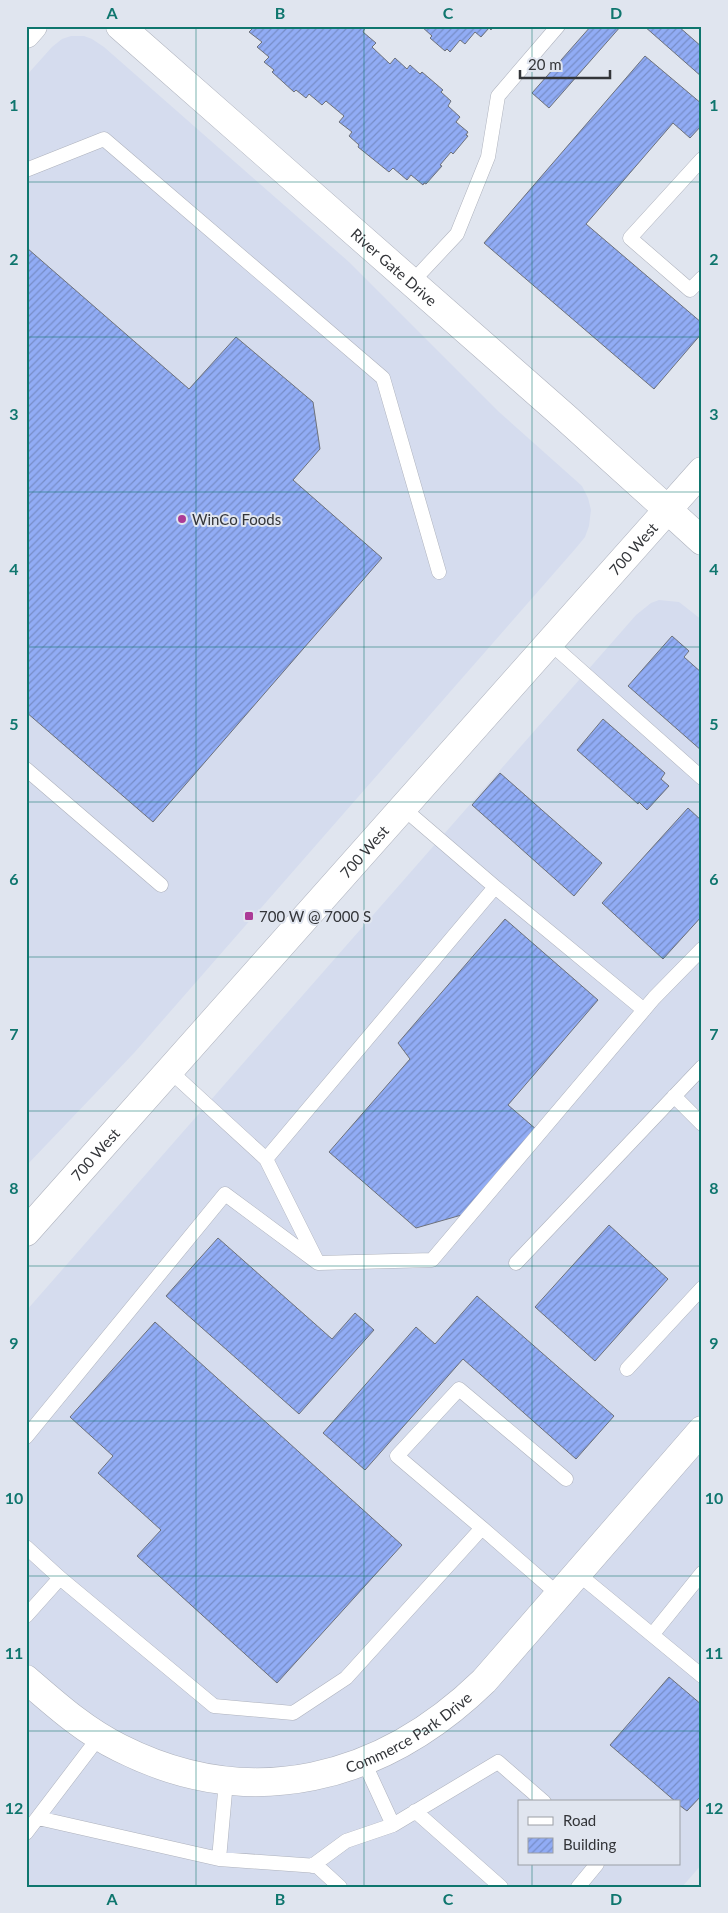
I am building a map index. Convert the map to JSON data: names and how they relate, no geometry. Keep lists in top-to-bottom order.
{
  "streets": {
    "street": ["River Gate Drive", "700 West", "Commerce Park Drive"]
  },
  "crossings": [
    ["River Gate Drive", "700 West"]
  ],
  "places": {
    "other": ["WinCo Foods"],
    "transit": ["700 W @ 7000 S"]
  },
  "legend": ["Road", "Building"],
  "scale_bar": "20 m",
  "grid": {
    "columns": [
      "A",
      "B",
      "C",
      "D"
    ],
    "rows": [
      "1",
      "2",
      "3",
      "4",
      "5",
      "6",
      "7",
      "8",
      "9",
      "10",
      "11",
      "12"
    ]
  }
}
